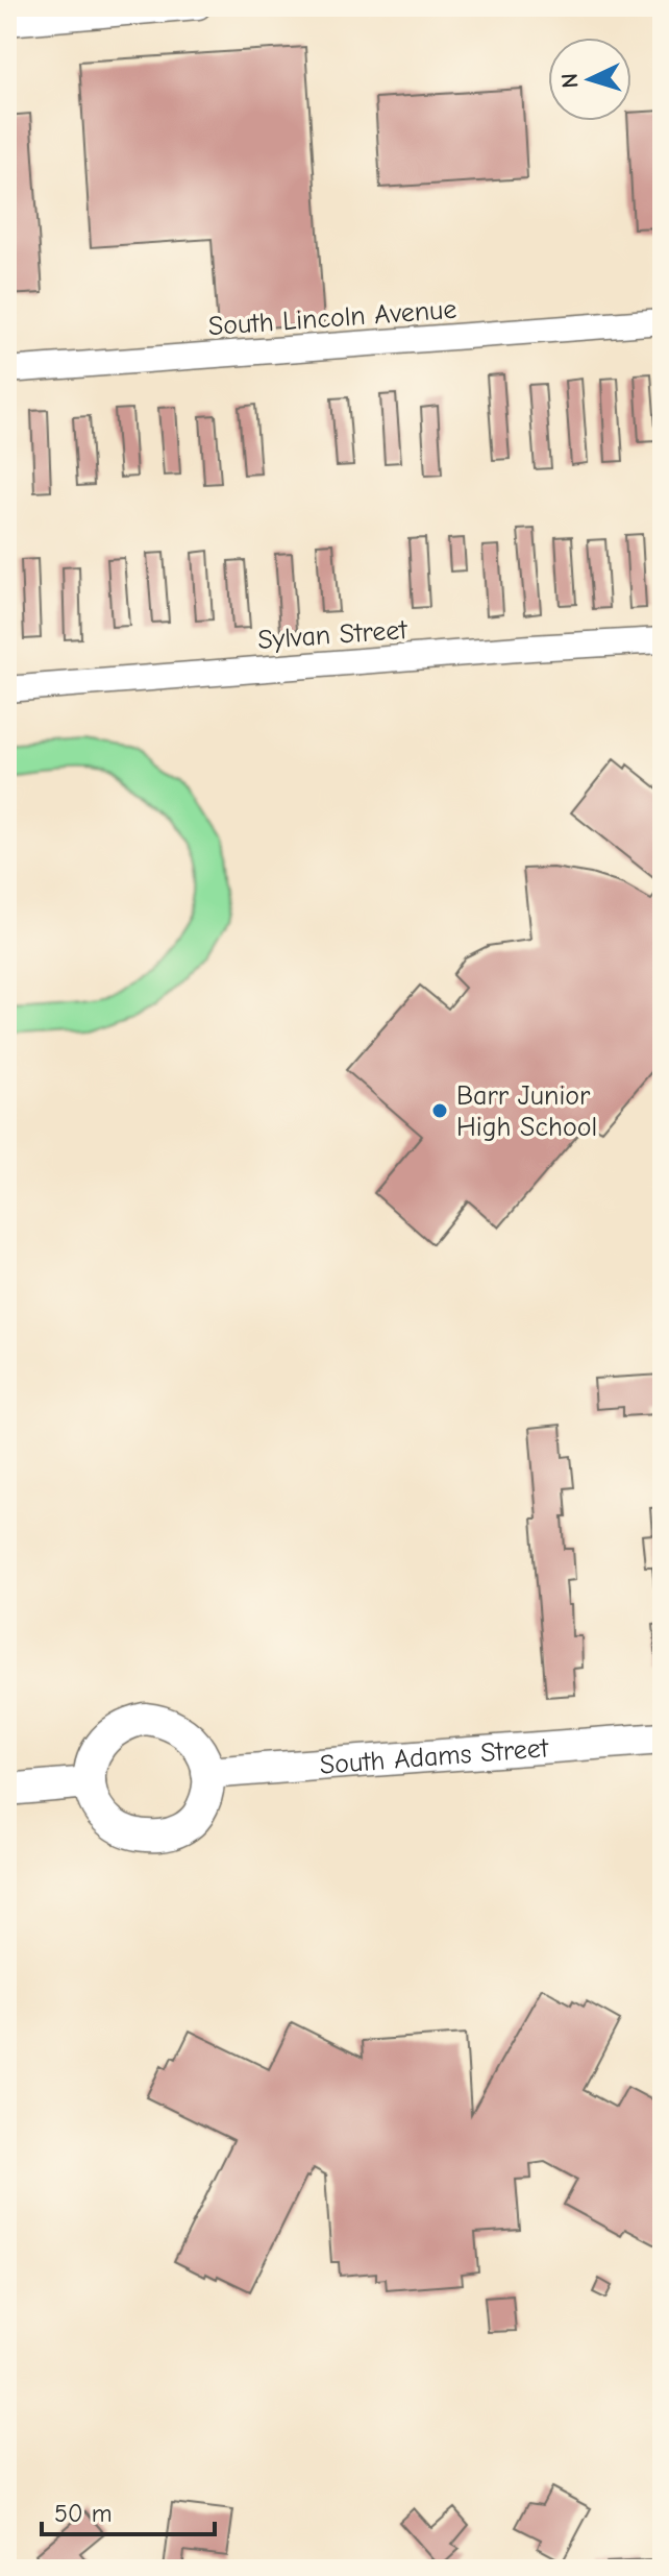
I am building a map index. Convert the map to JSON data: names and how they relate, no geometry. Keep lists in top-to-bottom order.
{
  "streets": {
    "street": ["South Lincoln Avenue", "Sylvan Street", "South Adams Street"]
  },
  "places": ["Barr Junior High School"],
  "scale_bar": "50 m",
  "north": "left"
}
